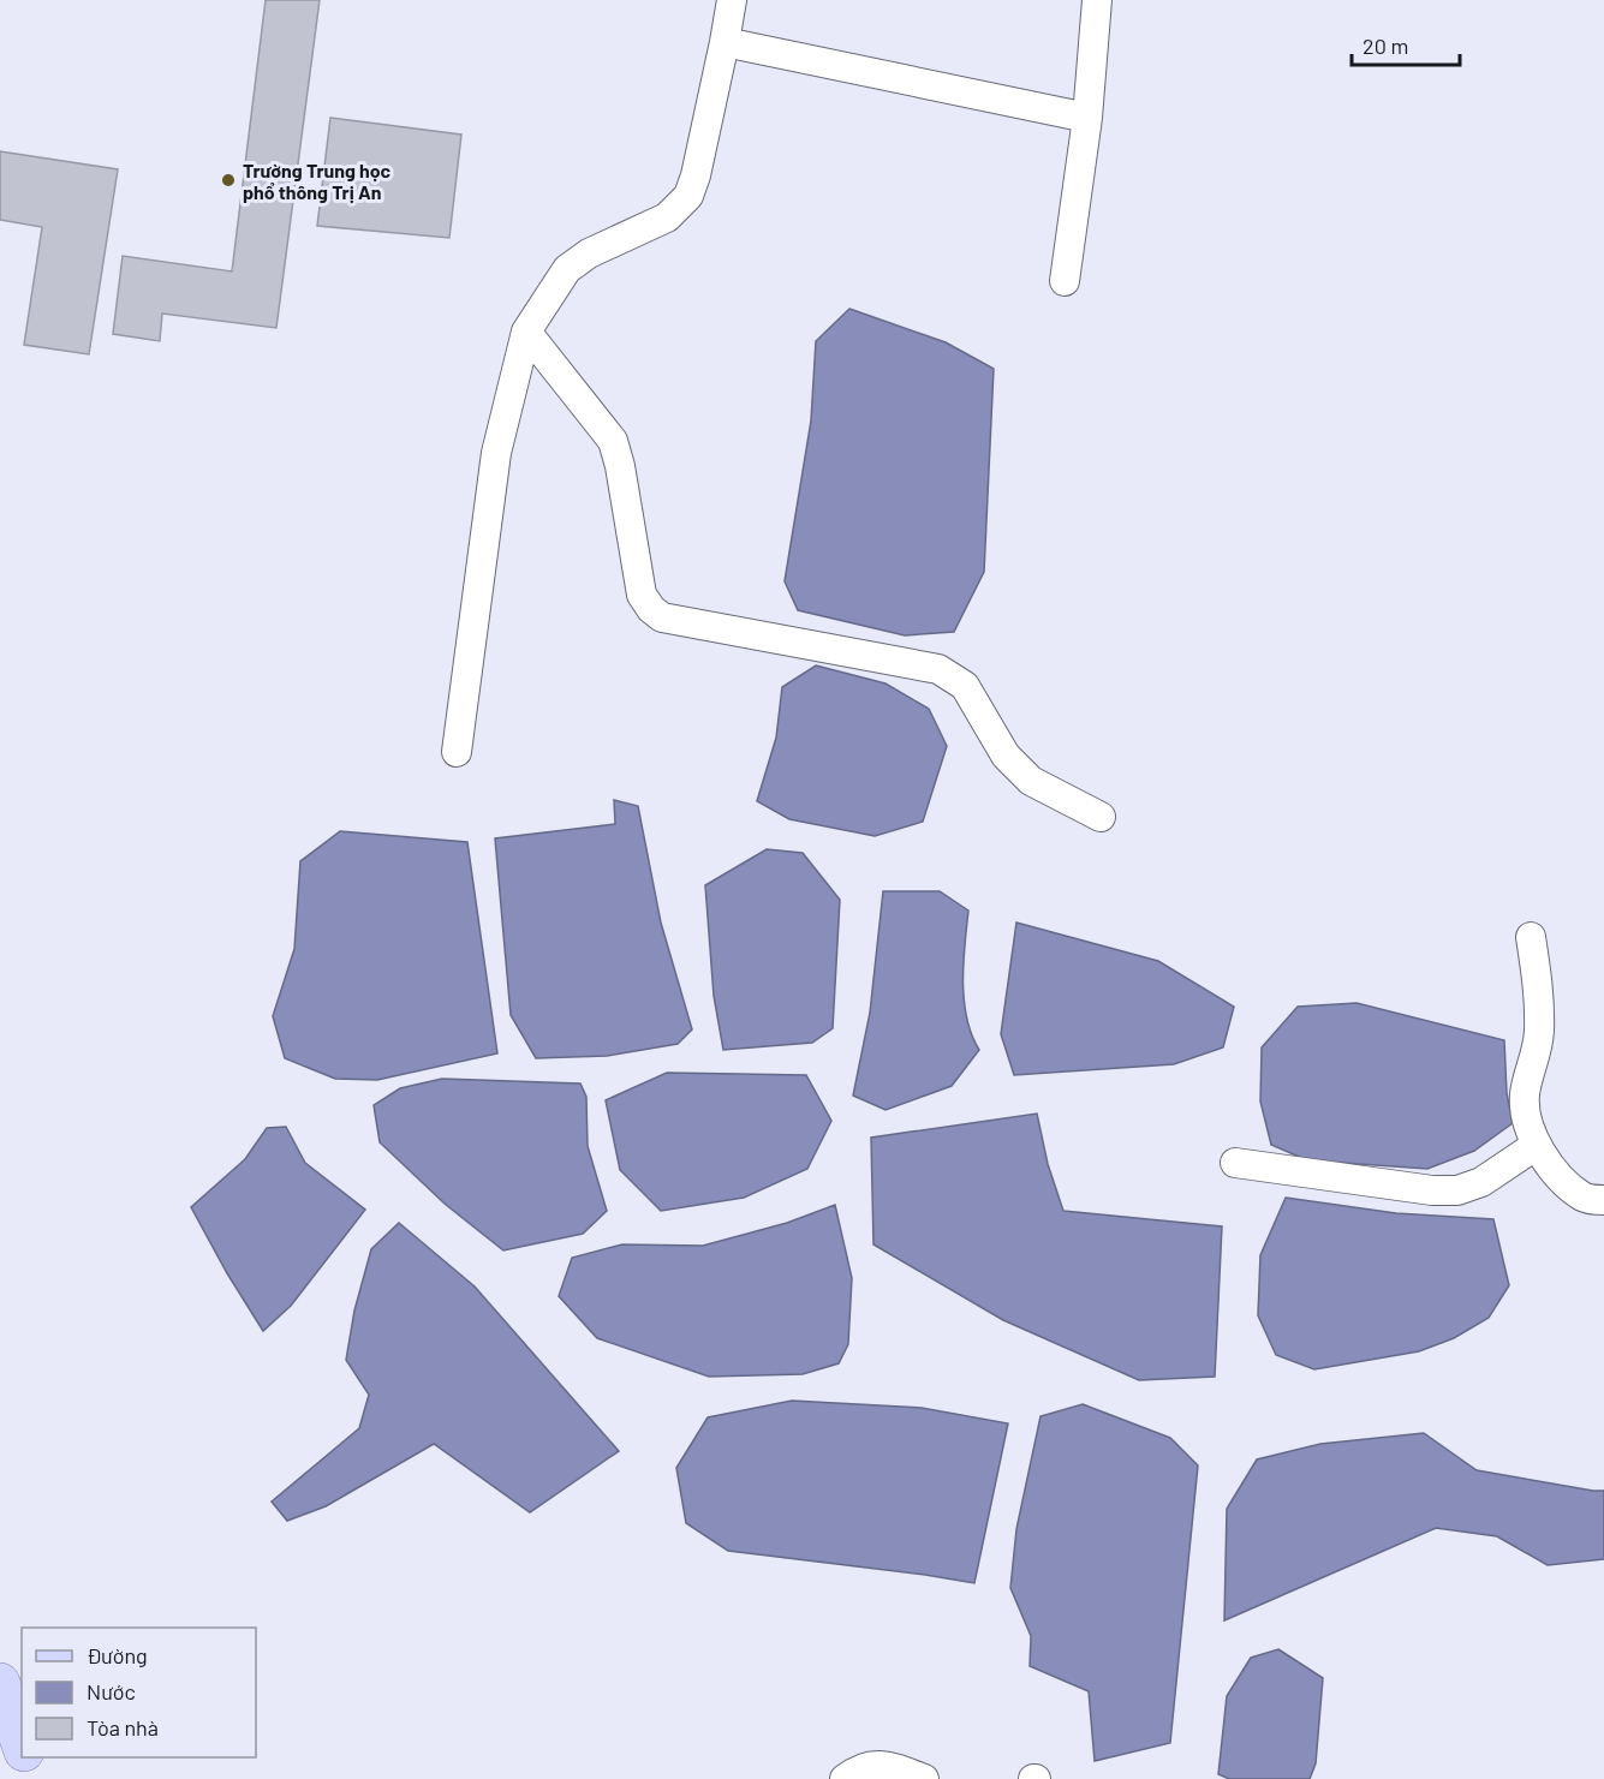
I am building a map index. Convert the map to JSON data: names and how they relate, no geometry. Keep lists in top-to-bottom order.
{
  "places": ["Trường Trung học phổ thông Trị An"],
  "legend": ["Đường", "Nước", "Tòa nhà"],
  "scale_bar": "20 m"
}
